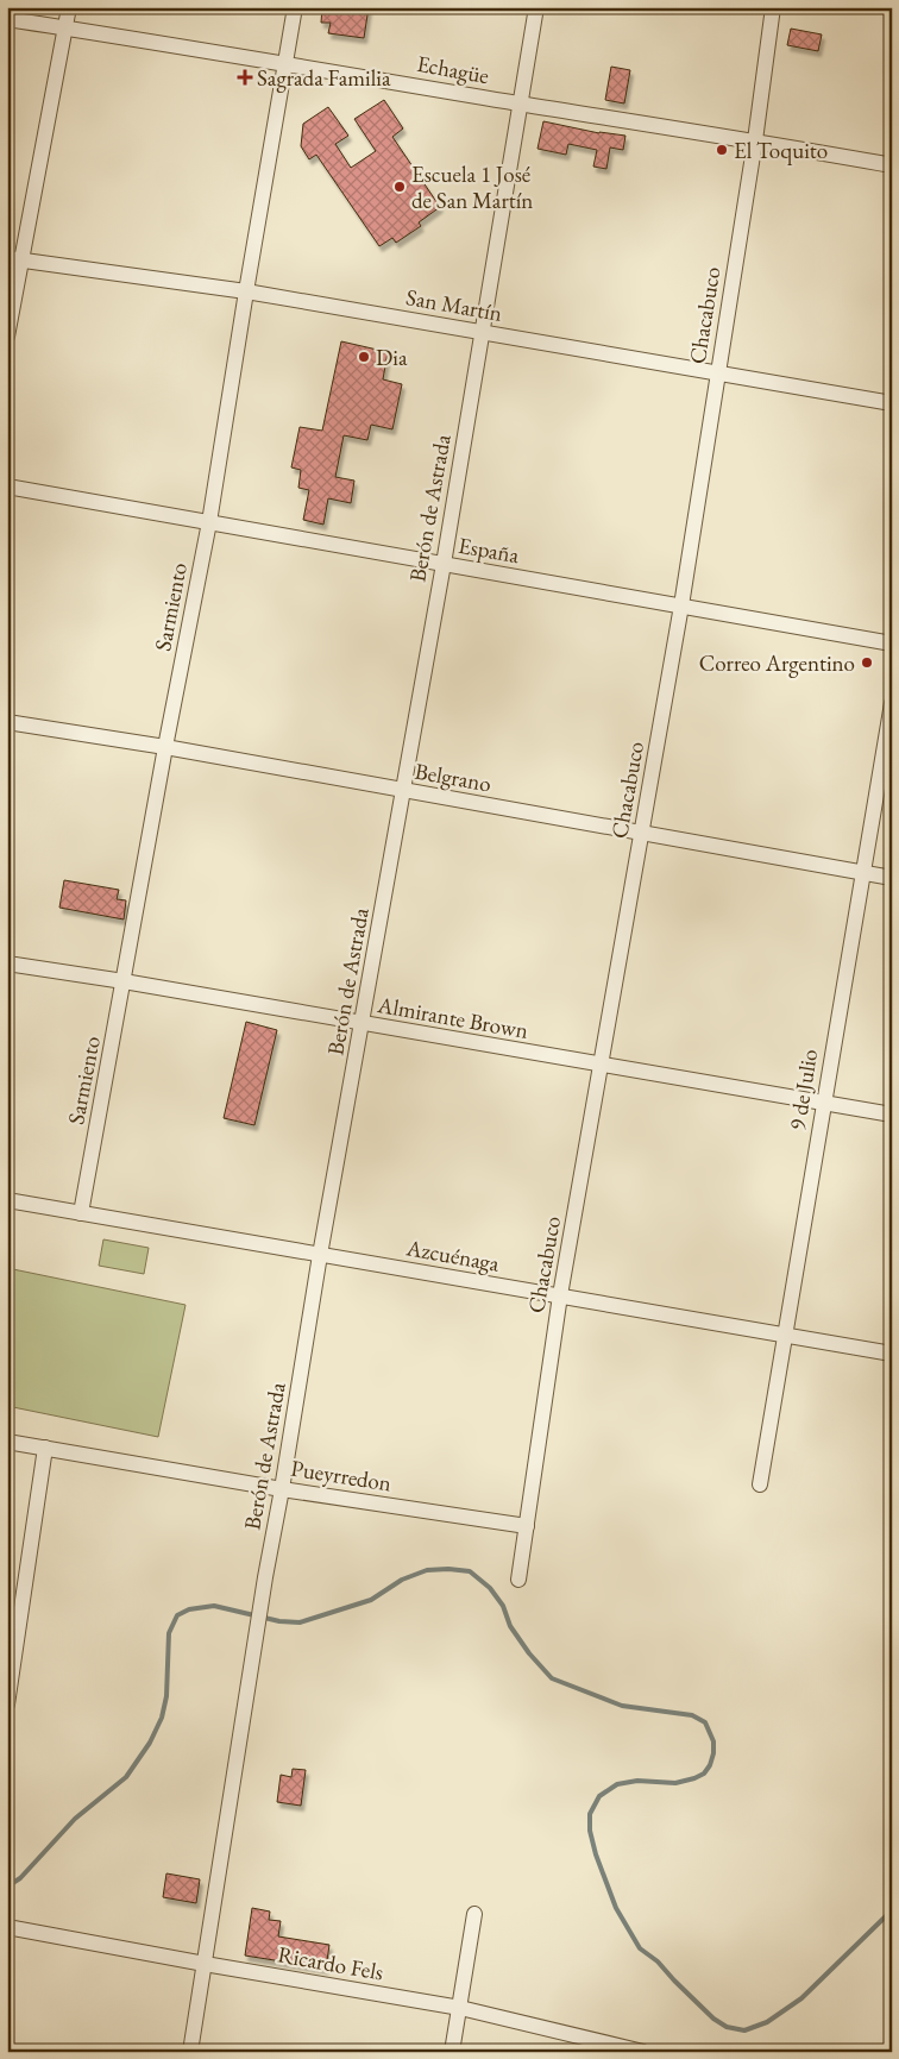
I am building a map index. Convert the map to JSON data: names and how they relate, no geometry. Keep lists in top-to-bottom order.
{
  "streets": {
    "street": [
      "Echagüe",
      "San Martín",
      "Chacabuco",
      "Berón de Astrada",
      "España",
      "Sarmiento",
      "Belgrano",
      "Almirante Brown",
      "9 de Julio",
      "Azcuénaga",
      "Pueyrredon",
      "Ricardo Fels"
    ]
  },
  "crossings": [
    ["Echagüe", "Chacabuco"],
    ["Echagüe", "Berón de Astrada"],
    ["Echagüe", "Sarmiento"],
    ["San Martín", "Chacabuco"],
    ["San Martín", "Berón de Astrada"],
    ["San Martín", "Sarmiento"],
    ["Chacabuco", "España"],
    ["Chacabuco", "Belgrano"],
    ["Chacabuco", "Almirante Brown"],
    ["Chacabuco", "Azcuénaga"],
    ["Chacabuco", "Pueyrredon"],
    ["Berón de Astrada", "España"],
    ["Berón de Astrada", "Belgrano"],
    ["Berón de Astrada", "Almirante Brown"],
    ["Berón de Astrada", "Azcuénaga"],
    ["Berón de Astrada", "Pueyrredon"],
    ["Berón de Astrada", "Ricardo Fels"],
    ["España", "Sarmiento"],
    ["Sarmiento", "Belgrano"],
    ["Sarmiento", "Almirante Brown"],
    ["Sarmiento", "Azcuénaga"],
    ["Belgrano", "9 de Julio"],
    ["Almirante Brown", "9 de Julio"],
    ["9 de Julio", "Azcuénaga"]
  ],
  "places": {
    "health": ["Sagrada Familia"],
    "other": [
      "El Toquito",
      "Escuela 1 José de San Martín",
      "Dia",
      "Correo Argentino"
    ]
  }
}
